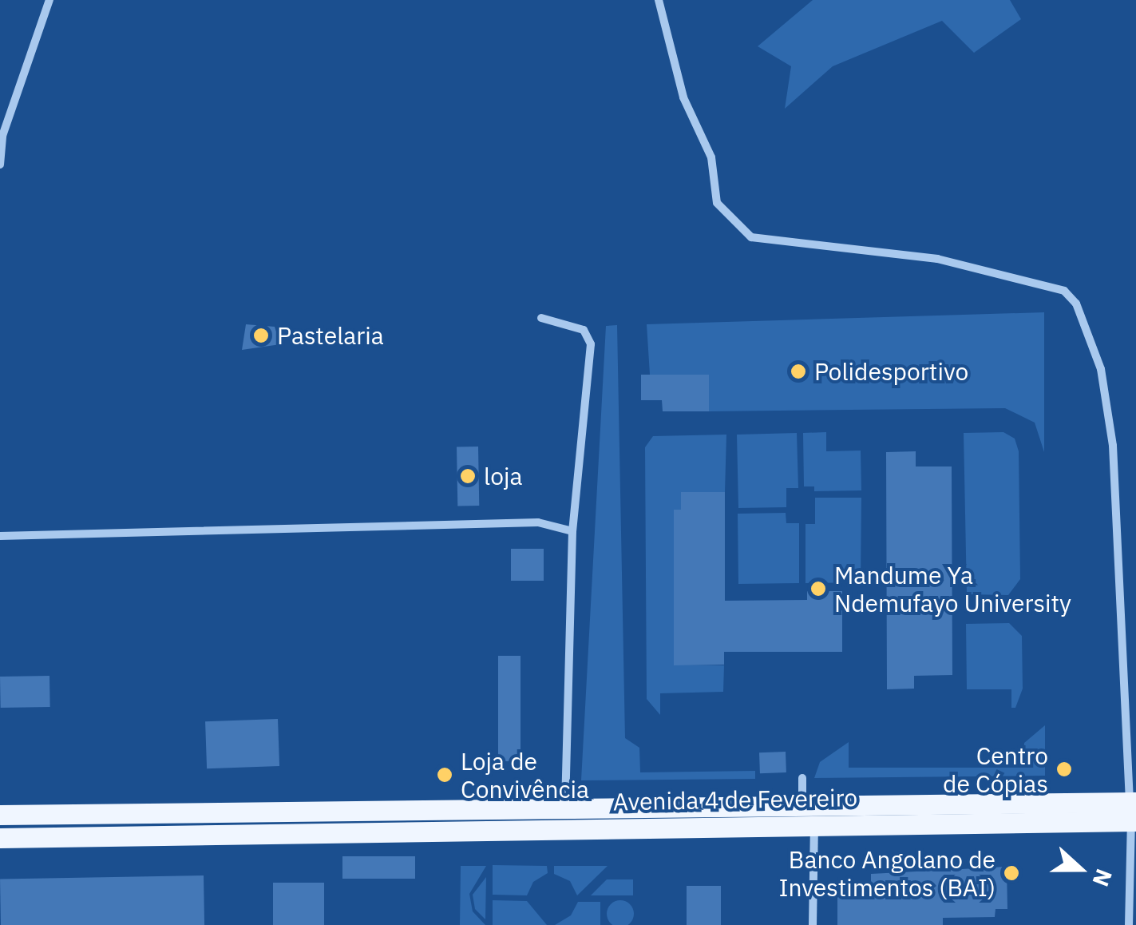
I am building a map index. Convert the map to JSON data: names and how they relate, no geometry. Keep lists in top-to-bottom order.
{
  "streets": {
    "main road": ["Avenida 4 de Fevereiro"]
  },
  "places": [
    "Pastelaria",
    "Polidesportivo",
    "loja",
    "Mandume Ya Ndemufayo University",
    "Centro de Cópias",
    "Loja de Convivência",
    "Banco Angolano de Investimentos (BAI)"
  ],
  "north": "right"
}
